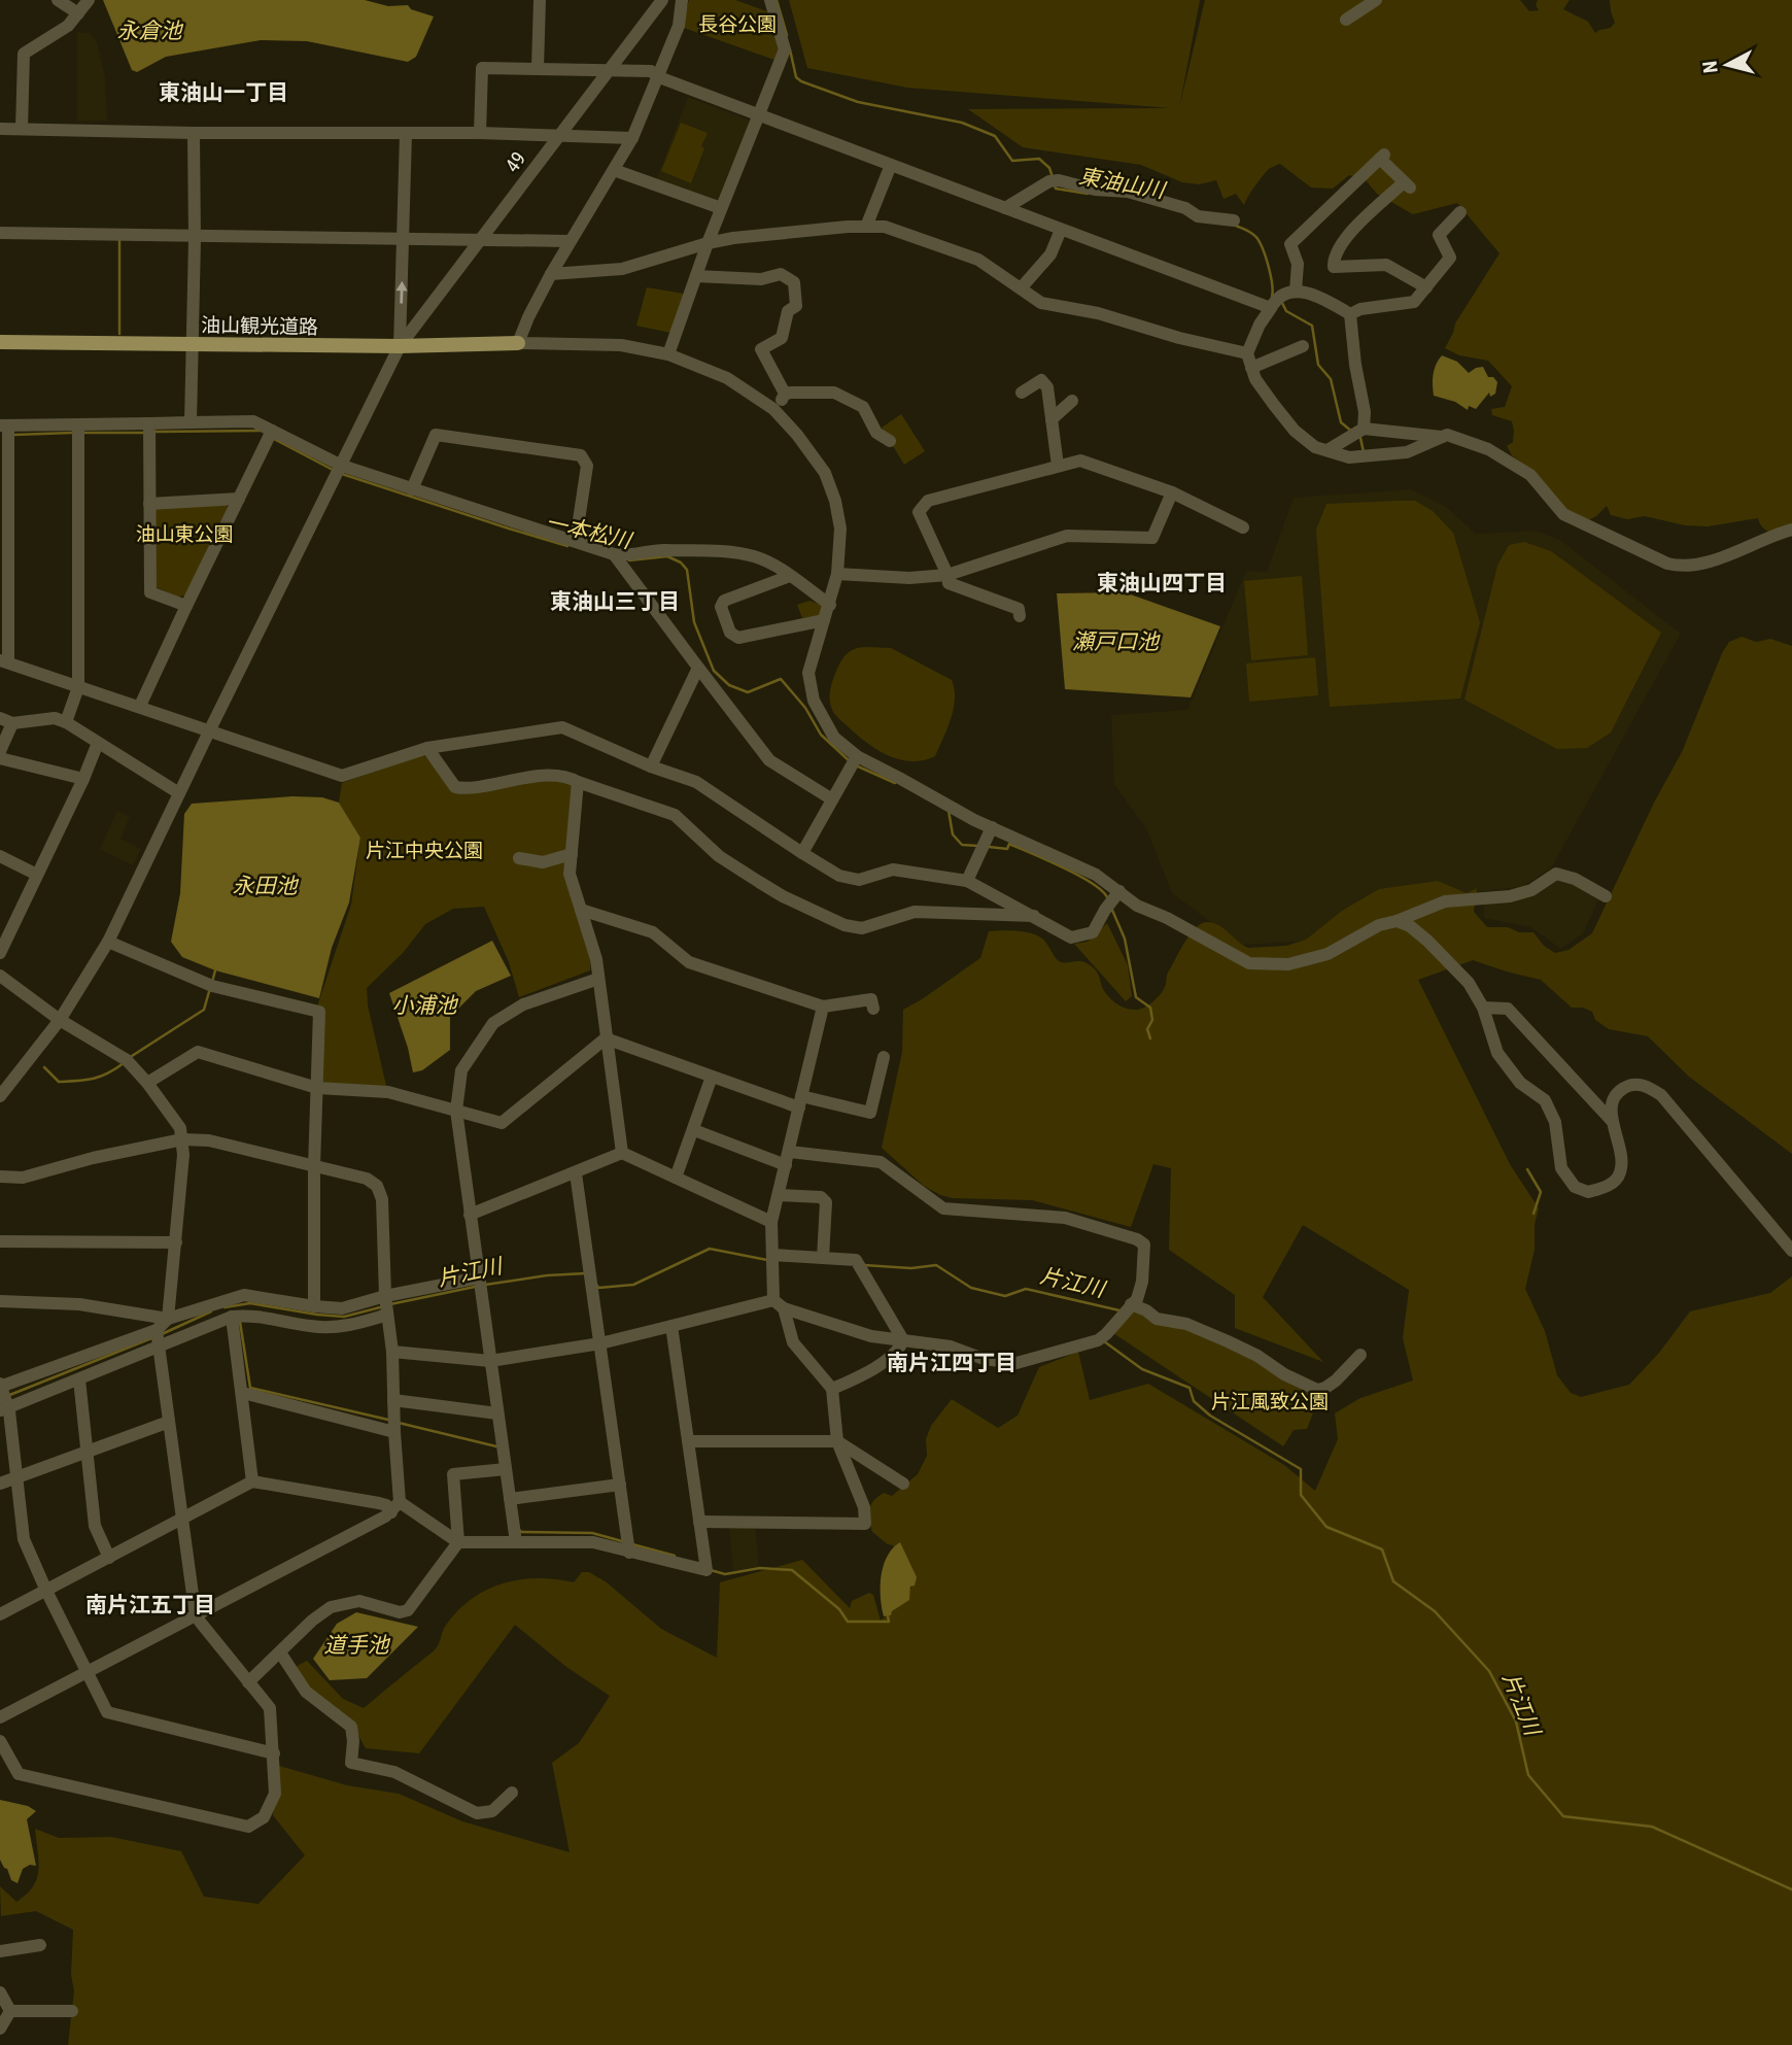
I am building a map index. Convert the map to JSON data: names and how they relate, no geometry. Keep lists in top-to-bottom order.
{
  "streets": {
    "main road": ["油山観光道路"],
    "street": ["49"]
  },
  "crossings": [
    ["49", "油山観光道路"]
  ],
  "districts": [
    "東油山一丁目",
    "東油山四丁目",
    "東油山三丁目",
    "南片江四丁目",
    "南片江五丁目"
  ],
  "water": [
    "永倉池",
    "東油山川",
    "一本松川",
    "瀬戸口池",
    "永田池",
    "小浦池",
    "片江川",
    "道手池"
  ],
  "parks": [
    "長谷公園",
    "油山東公園",
    "片江中央公園",
    "片江風致公園"
  ],
  "north": "left"
}
